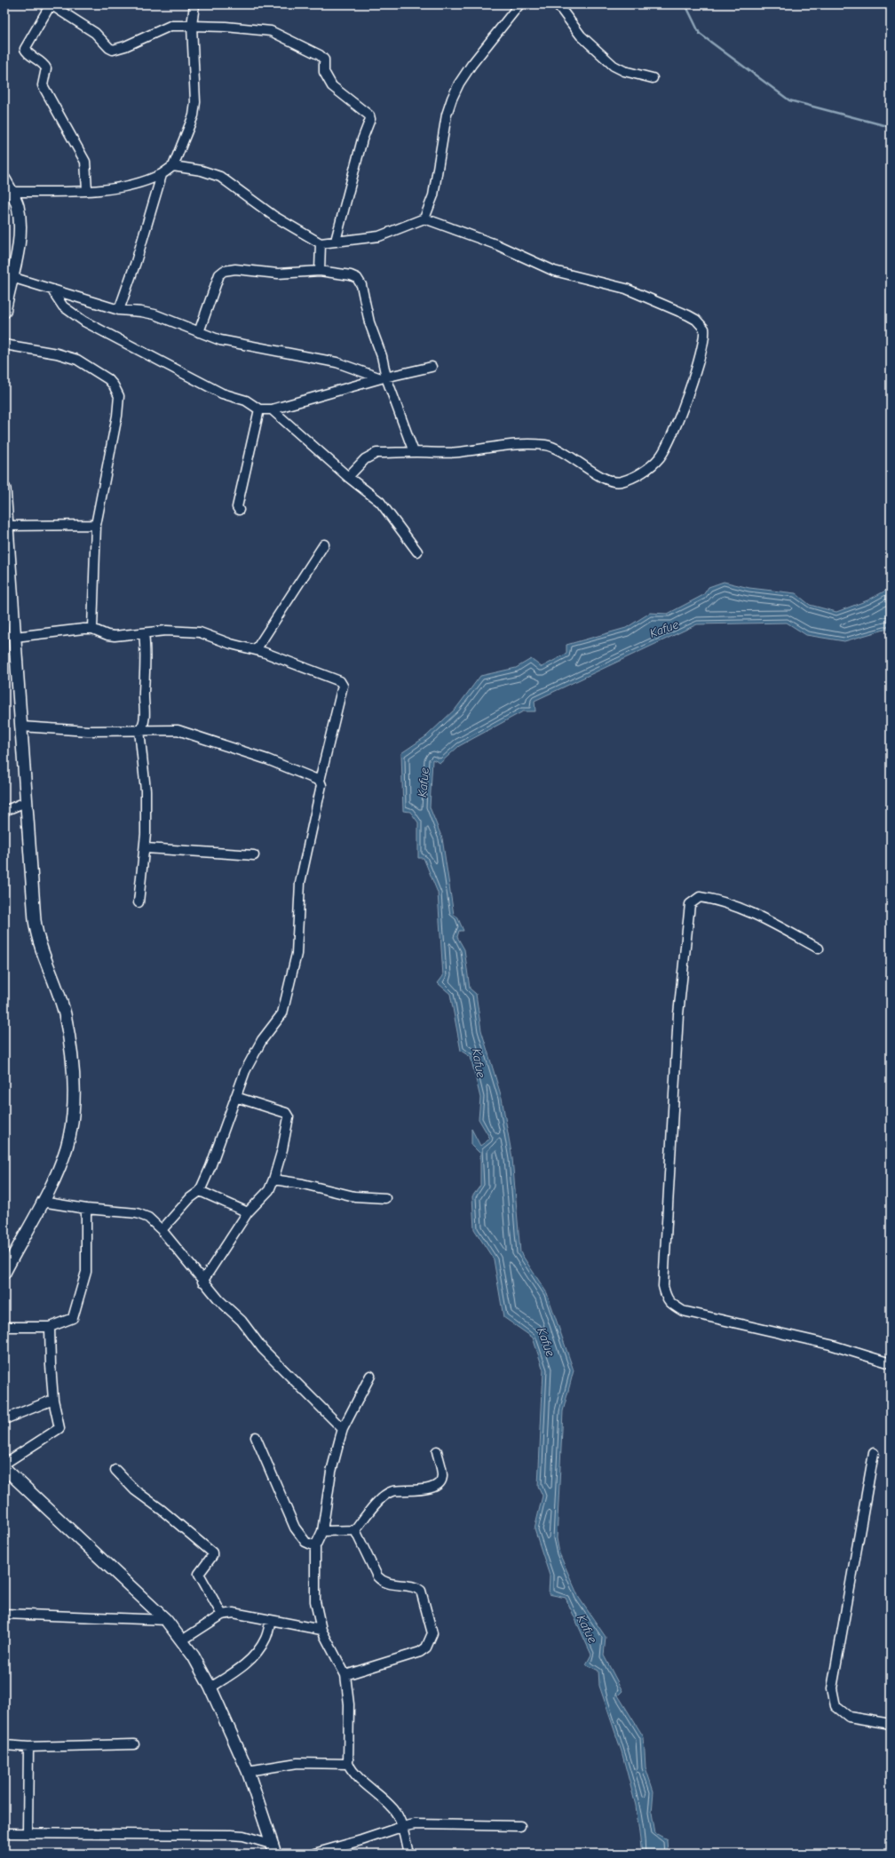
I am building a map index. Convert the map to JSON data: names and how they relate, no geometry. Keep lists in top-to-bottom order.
{
  "water": ["Kafue"]
}
